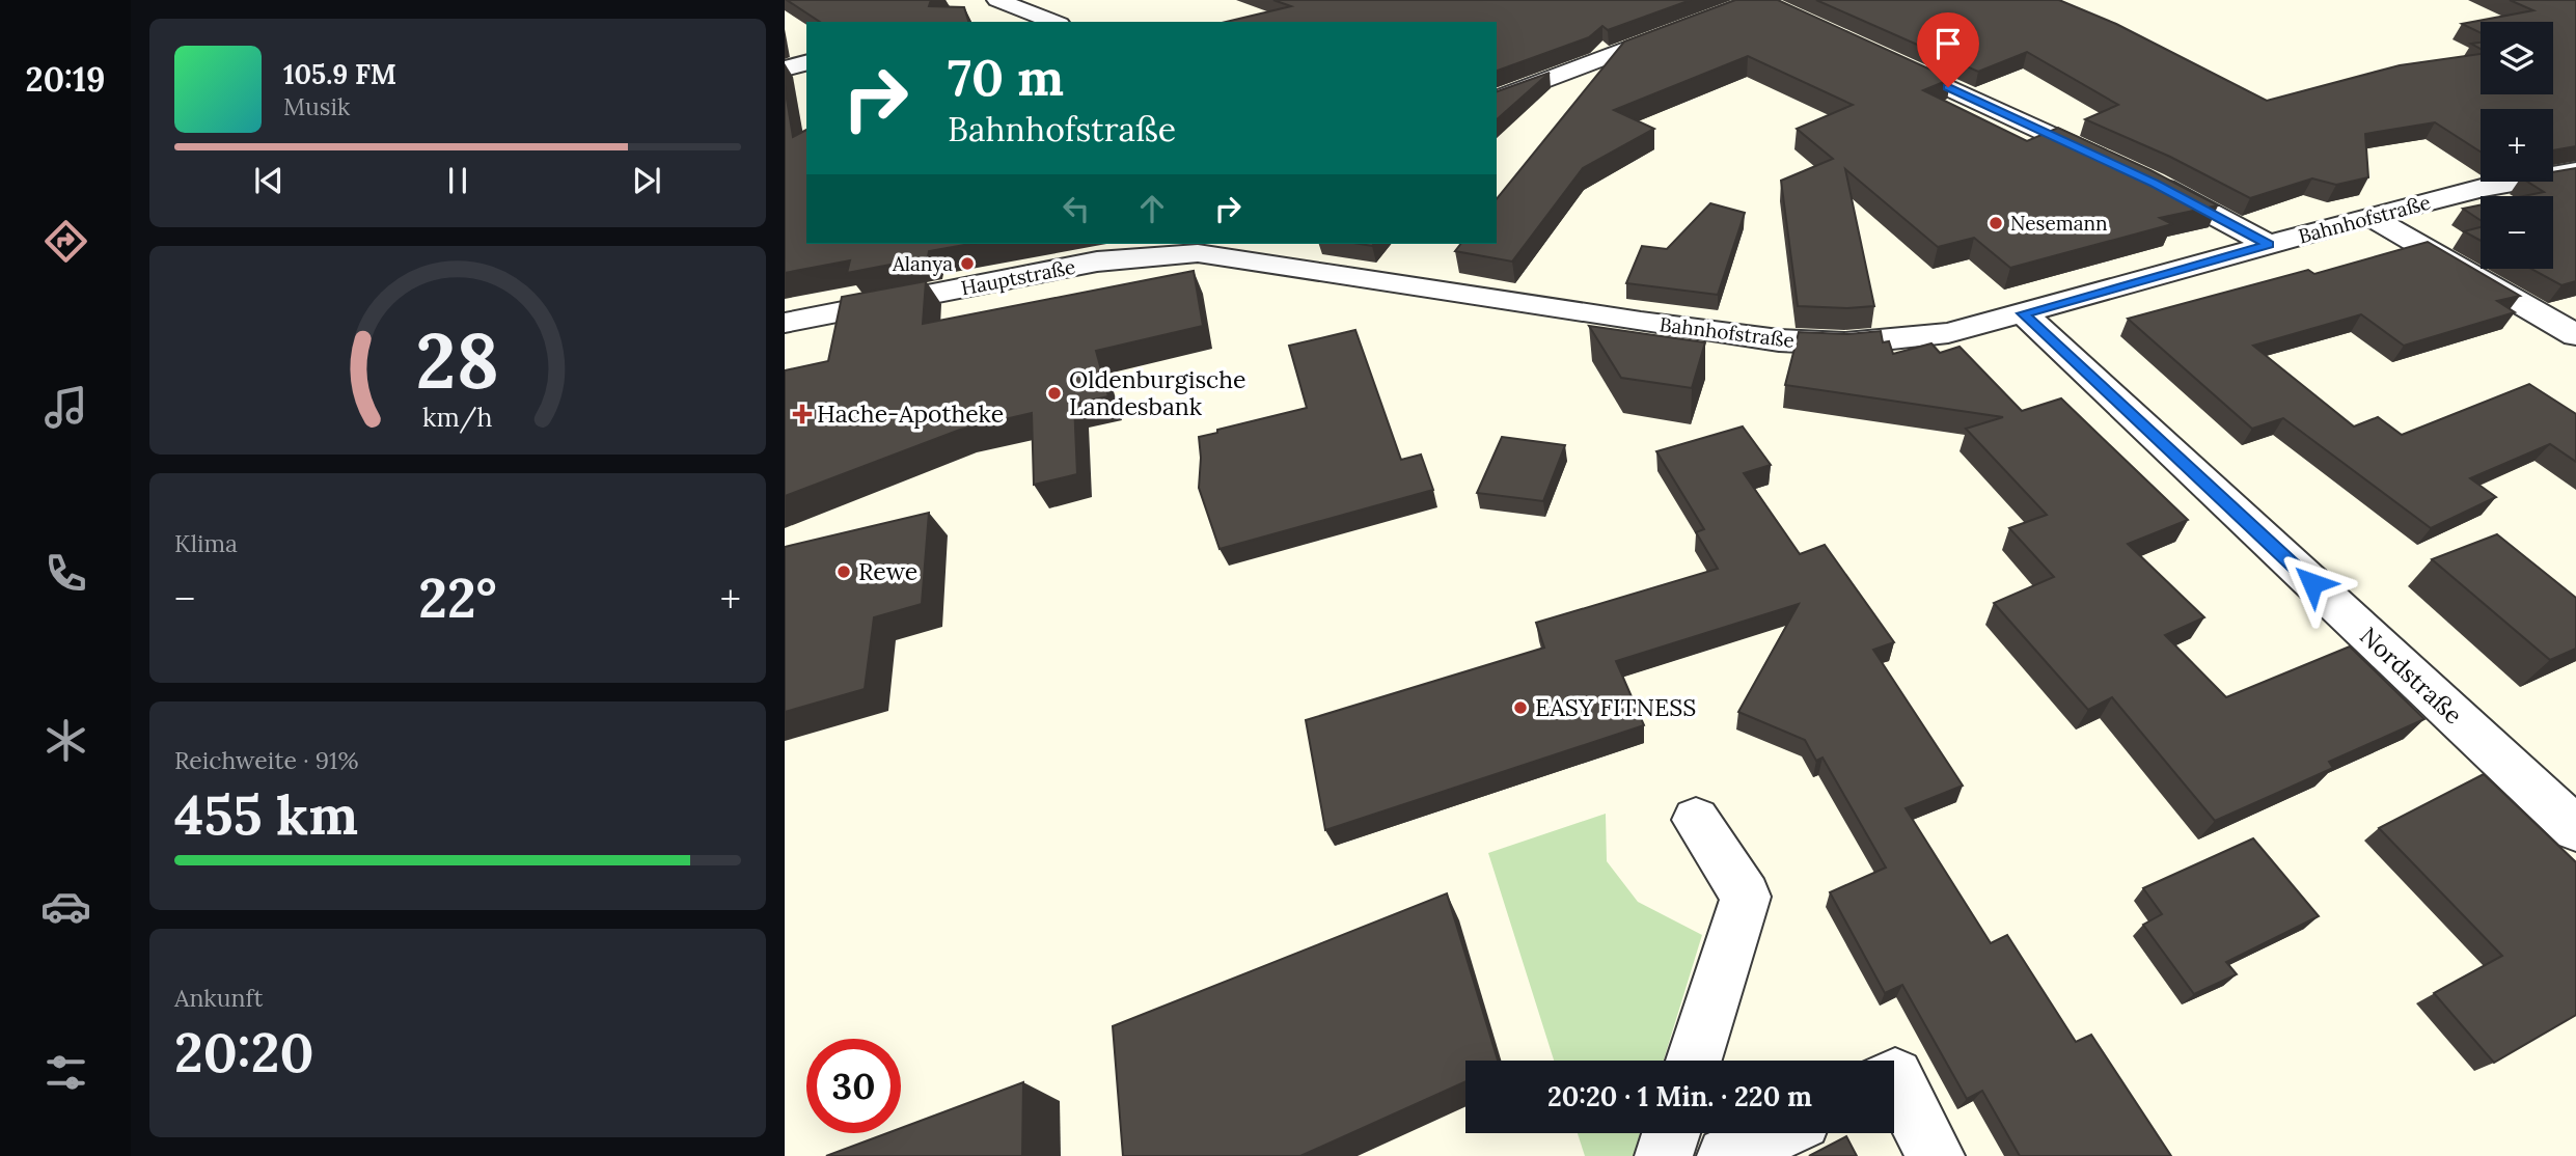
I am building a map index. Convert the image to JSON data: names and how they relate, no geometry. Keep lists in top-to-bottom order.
{
  "streets": {
    "street": ["Bahnhofstraße", "Hauptstraße", "Nordstraße"]
  },
  "crossings": [
    ["Bahnhofstraße", "Hauptstraße"],
    ["Bahnhofstraße", "Nordstraße"]
  ],
  "places": {
    "other": [
      "Nesemann",
      "Alanya",
      "Oldenburgische Landesbank",
      "Rewe",
      "EASY FITNESS"
    ],
    "health": ["Hache-Apotheke"]
  },
  "page": {
    "tabs": "20:19",
    "map_buttons": ["+", "−"],
    "turn": ["70 m", "Bahnhofstraße"],
    "song": ["105.9 FM", "Musik"],
    "tile": [
      "Klima",
      ["Reichweite · 91%", "455 km"],
      ["Ankunft", "20:20"]
    ],
    "heat": ["−", "22°", "+"],
    "limit": "30",
    "trip": "20:20 · 1 Min. · 220 m",
    "gauge": ["28", "km/h"]
  }
}
